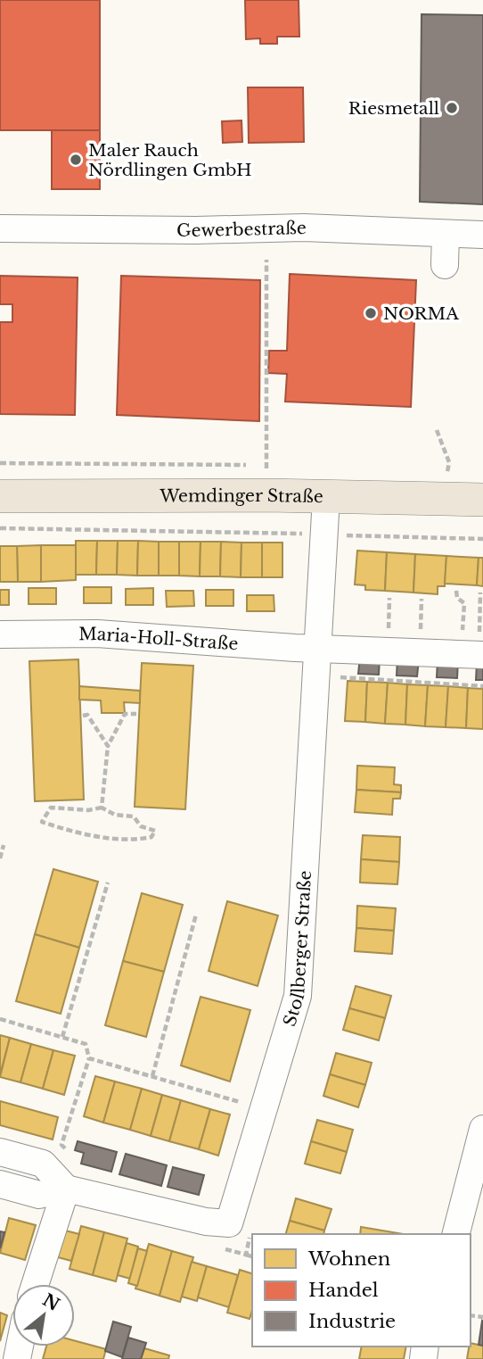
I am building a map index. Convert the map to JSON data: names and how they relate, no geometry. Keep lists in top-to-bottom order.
{
  "streets": {
    "main road": ["Wemdinger Straße"],
    "street": ["Gewerbestraße", "Maria-Holl-Straße", "Stollberger Straße"]
  },
  "crossings": [
    ["Wemdinger Straße", "Stollberger Straße"],
    ["Maria-Holl-Straße", "Stollberger Straße"]
  ],
  "places": ["Riesmetall", "Maler Rauch Nördlingen GmbH", "NORMA"],
  "legend": ["Wohnen", "Handel", "Industrie"],
  "north": "top right"
}
